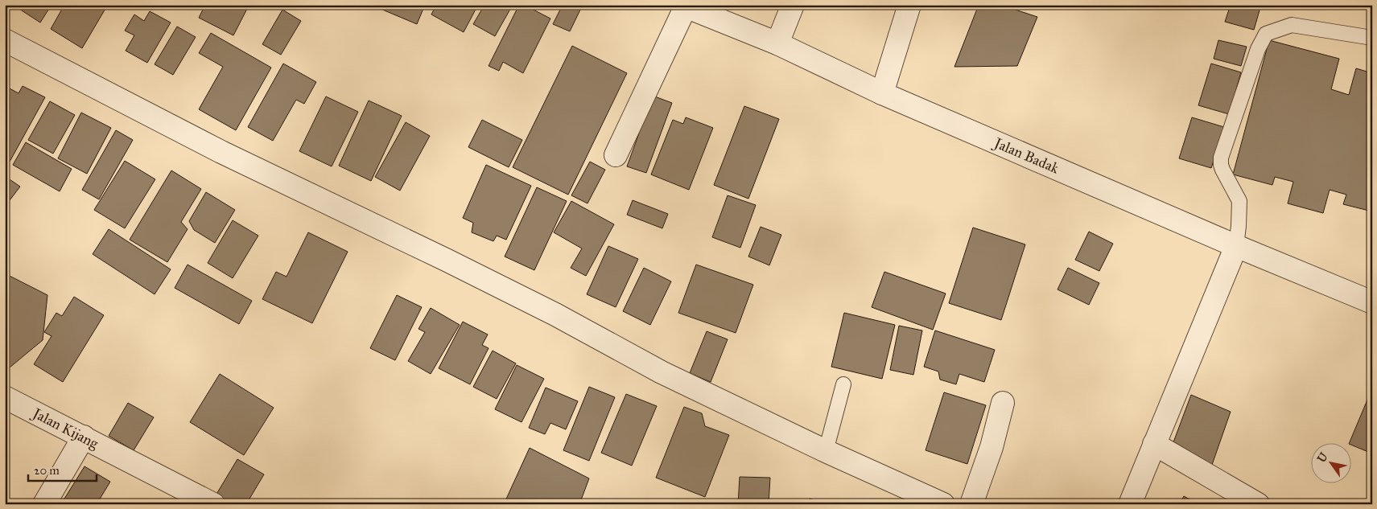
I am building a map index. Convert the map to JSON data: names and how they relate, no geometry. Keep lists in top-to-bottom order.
{
  "streets": {
    "street": ["Jalan Badak", "Jalan Kijang"]
  },
  "scale_bar": "20 m",
  "north": "top left"
}
